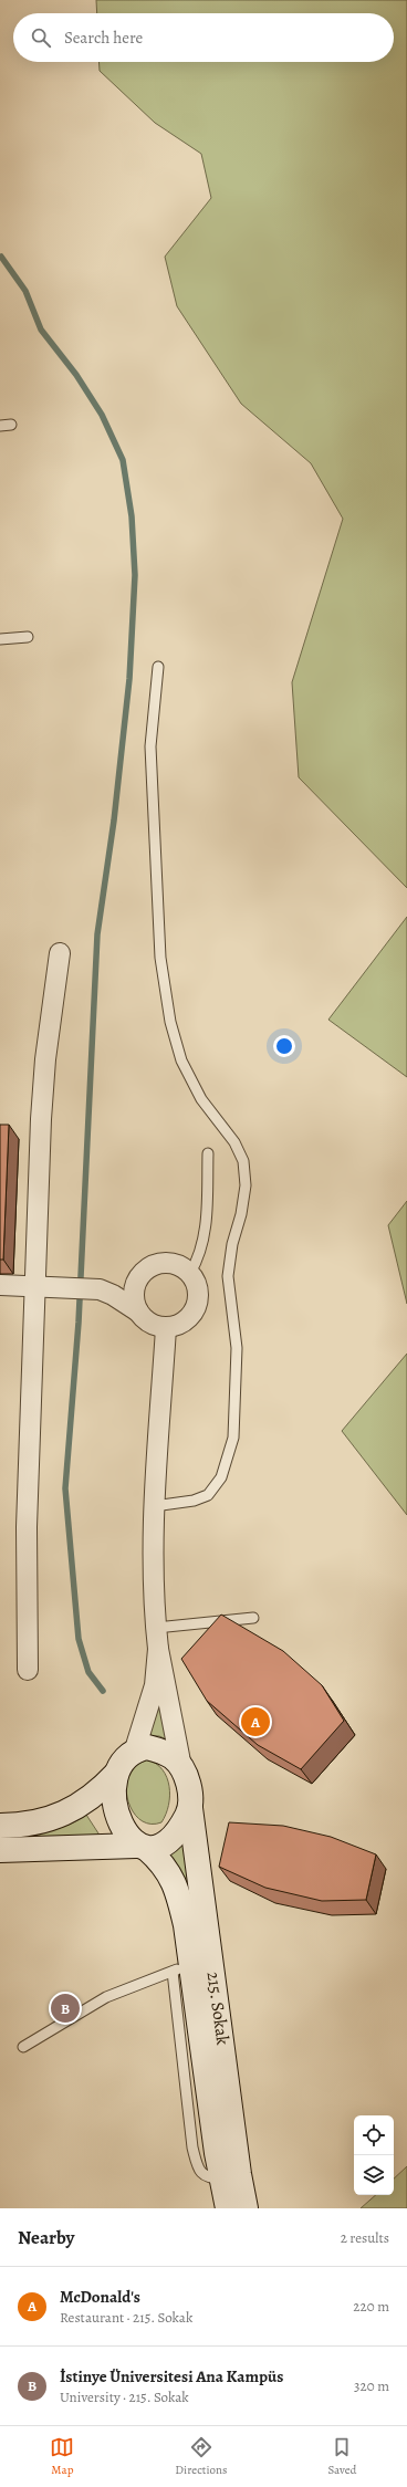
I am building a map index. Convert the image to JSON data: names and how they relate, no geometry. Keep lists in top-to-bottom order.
{
  "streets": {
    "street": ["215. Sokak"]
  },
  "page": {
    "search": "Search here",
    "pins": ["A", "B"],
    "heading": ["Nearby", "2 results"],
    "list": [
      {
        "mark": "A",
        "name": "McDonald's",
        "note": "Restaurant · 215. Sokak",
        "value": "220 m"
      },
      {
        "mark": "B",
        "name": "İstinye Üniversitesi Ana Kampüs",
        "note": "University · 215. Sokak",
        "value": "320 m"
      }
    ],
    "nav": ["Map", "Directions", "Saved"]
  }
}
